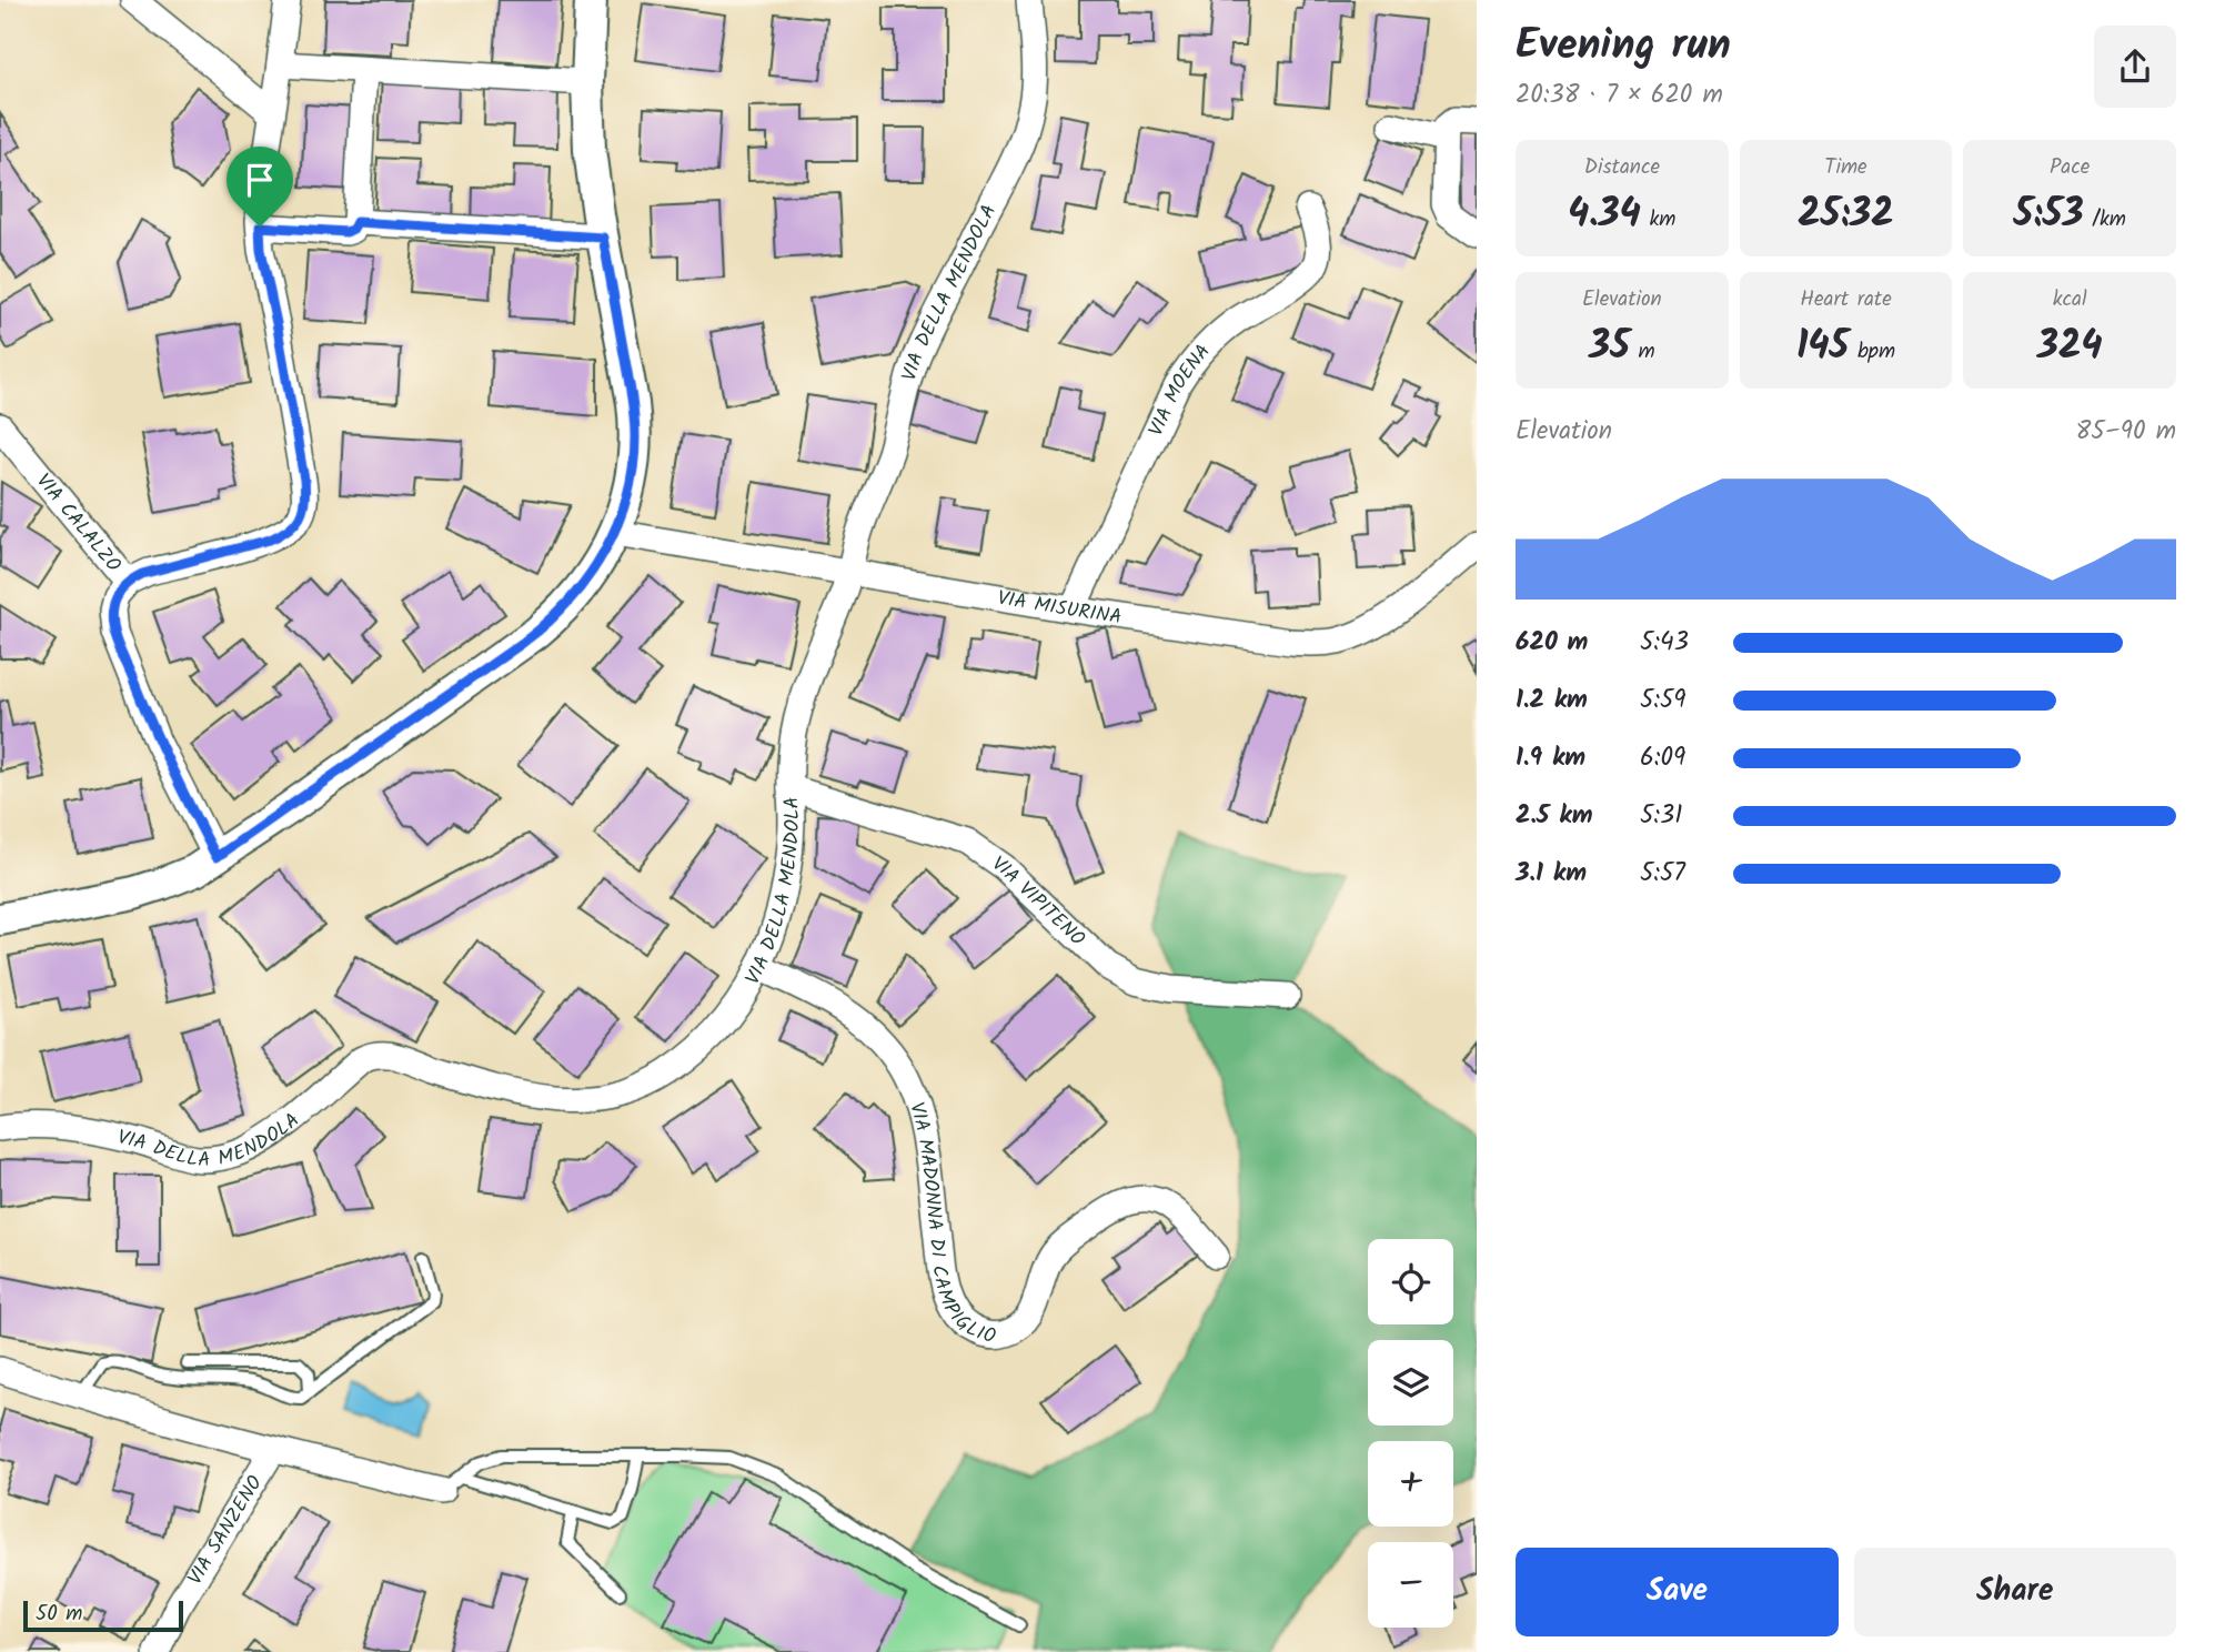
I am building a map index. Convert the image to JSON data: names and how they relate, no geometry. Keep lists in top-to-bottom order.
{
  "streets": {
    "street": [
      "VIA DELLA MENDOLA",
      "VIA MOENA",
      "VIA CALALZO",
      "VIA MISURINA",
      "VIA VIPITENO",
      "VIA MADONNA DI CAMPIGLIO",
      "VIA SANZENO"
    ]
  },
  "crossings": [
    ["VIA DELLA MENDOLA", "VIA MISURINA"],
    ["VIA DELLA MENDOLA", "VIA VIPITENO"],
    ["VIA DELLA MENDOLA", "VIA MADONNA DI CAMPIGLIO"],
    ["VIA MOENA", "VIA MISURINA"]
  ],
  "scale_bar": "50 m",
  "page": {
    "heading": ["Evening run", "20:38 · 7 × 620 m"],
    "stats": [
      ["Distance", "4.34 km"],
      ["Time", "25:32"],
      ["Pace", "5:53 /km"],
      ["Elevation", "35 m"],
      ["Heart rate", "145 bpm"],
      ["kcal", "324"]
    ],
    "chart": ["Elevation", "85–90 m"],
    "list": [
      {
        "name": "620 m",
        "note": "5:43"
      },
      {
        "name": "1.2 km",
        "note": "5:59"
      },
      {
        "name": "1.9 km",
        "note": "6:09"
      },
      {
        "name": "2.5 km",
        "note": "5:31"
      },
      {
        "name": "3.1 km",
        "note": "5:57"
      }
    ],
    "map_buttons": ["+", "−"],
    "buttons": ["Save", "Share"],
    "scale": "50 m"
  }
}
